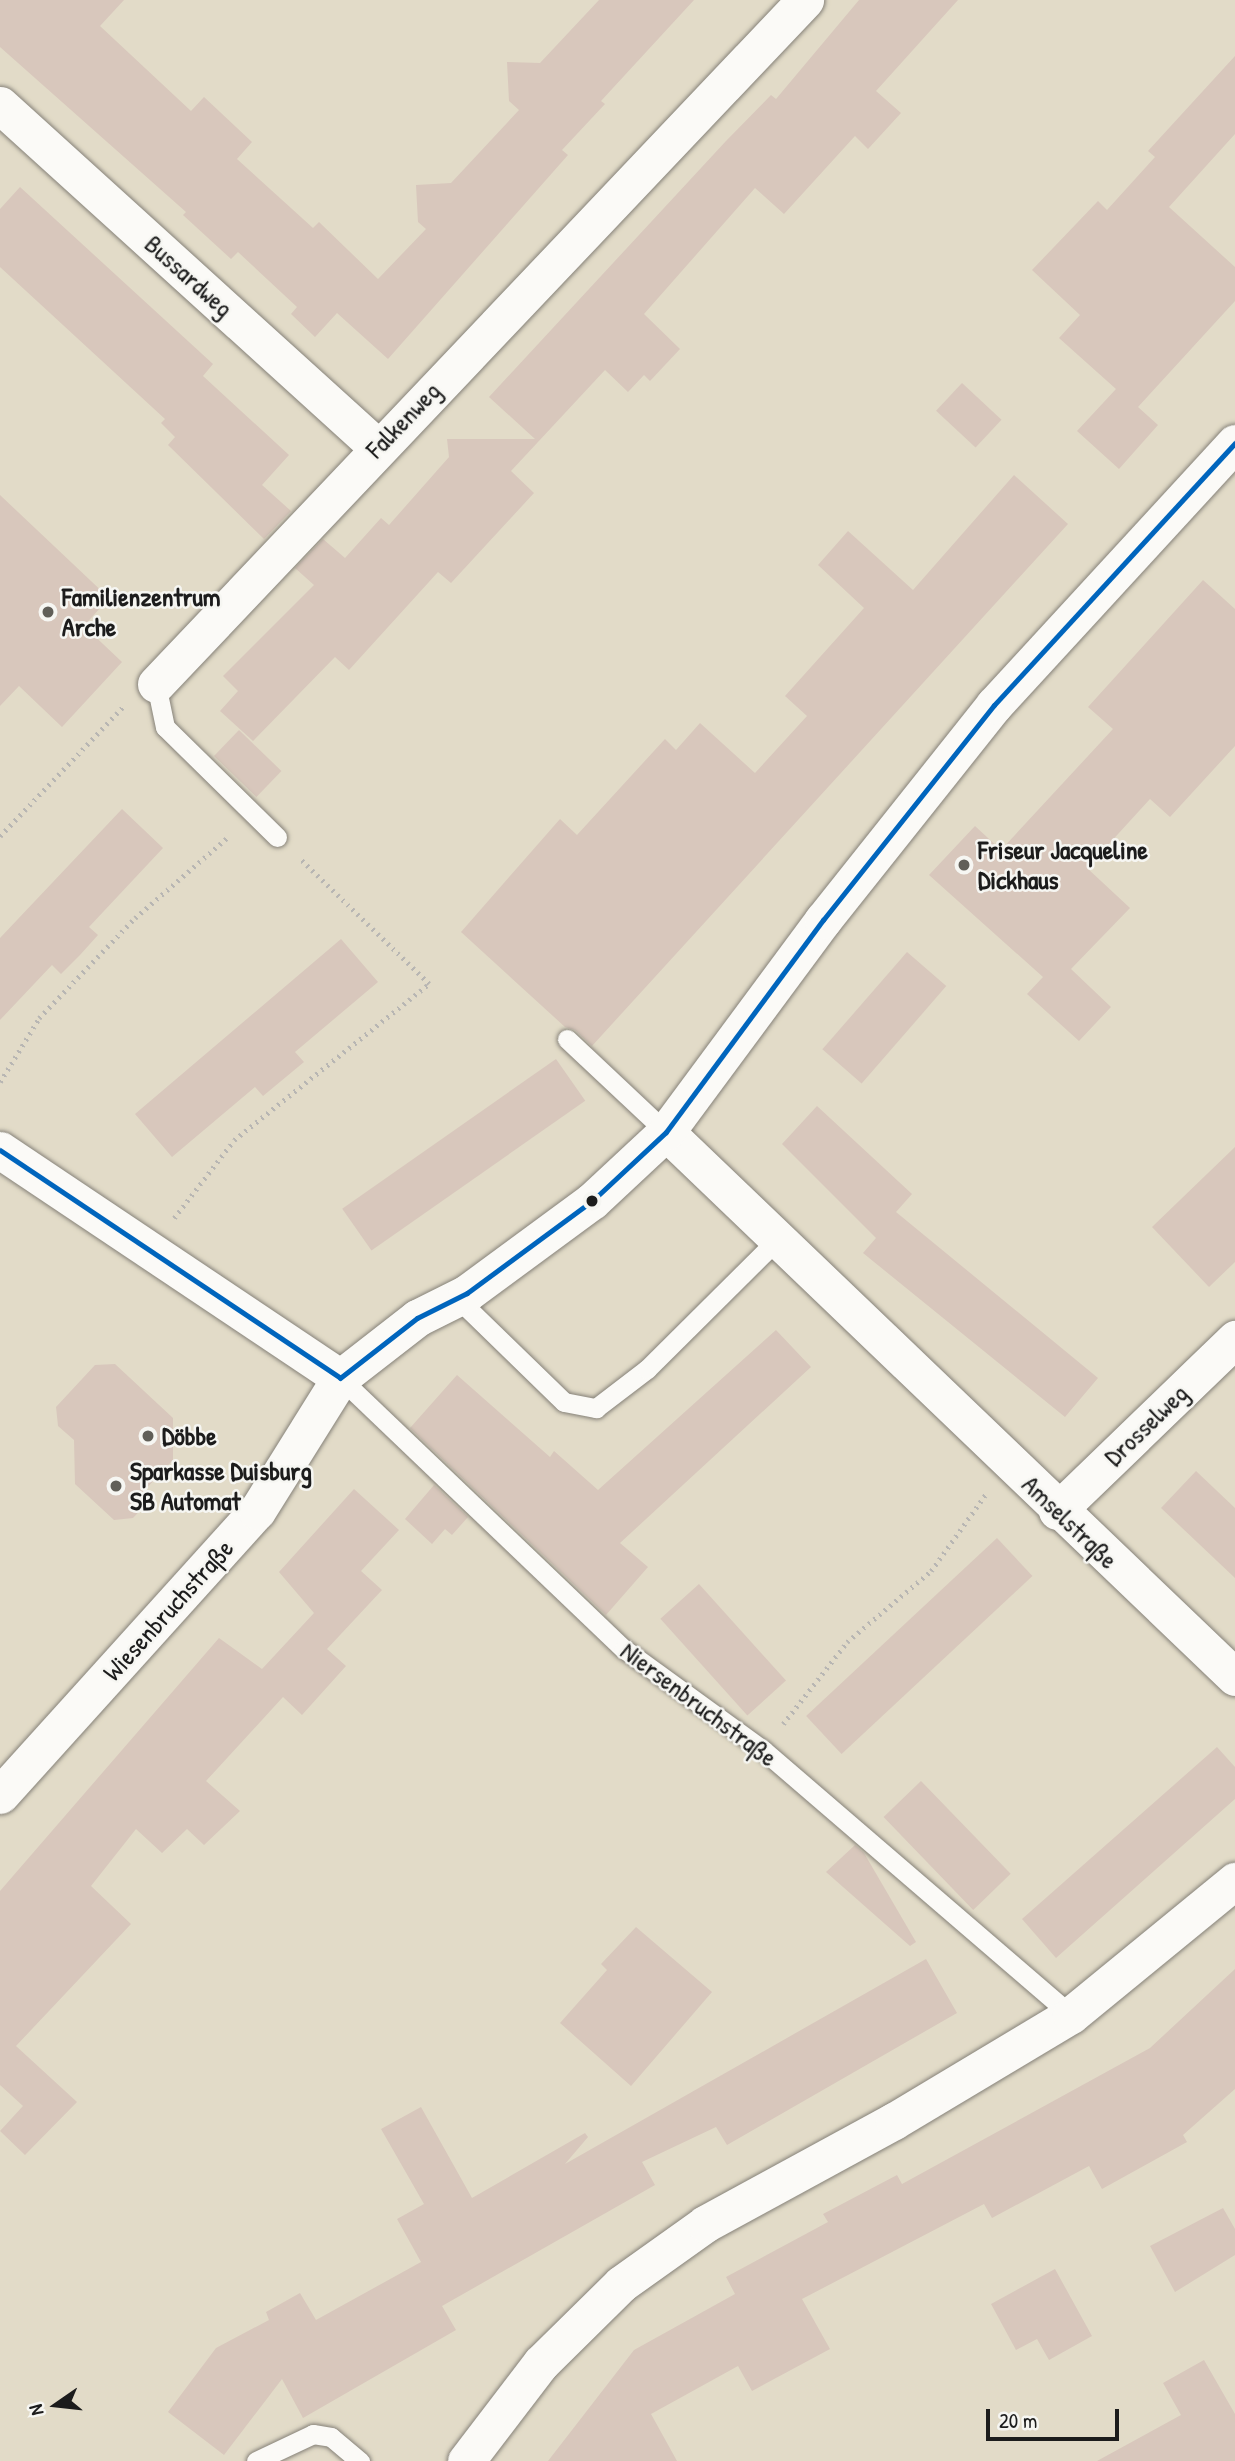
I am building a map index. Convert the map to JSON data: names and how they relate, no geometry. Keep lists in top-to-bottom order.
{
  "streets": {
    "street": [
      "Bussardweg",
      "Falkenweg",
      "Drosselweg",
      "Amselstraße",
      "Wiesenbruchstraße"
    ],
    "lane": ["Niersenbruchstraße"]
  },
  "crossings": [
    ["Bussardweg", "Falkenweg"],
    ["Drosselweg", "Amselstraße"],
    ["Amselstraße", "Wiesenbruchstraße"],
    ["Wiesenbruchstraße", "Niersenbruchstraße"]
  ],
  "places": [
    "Familienzentrum Arche",
    "Friseur Jacqueline Dickhaus",
    "Döbbe",
    "Sparkasse Duisburg SB Automat"
  ],
  "scale_bar": "20 m",
  "north": "left"
}
